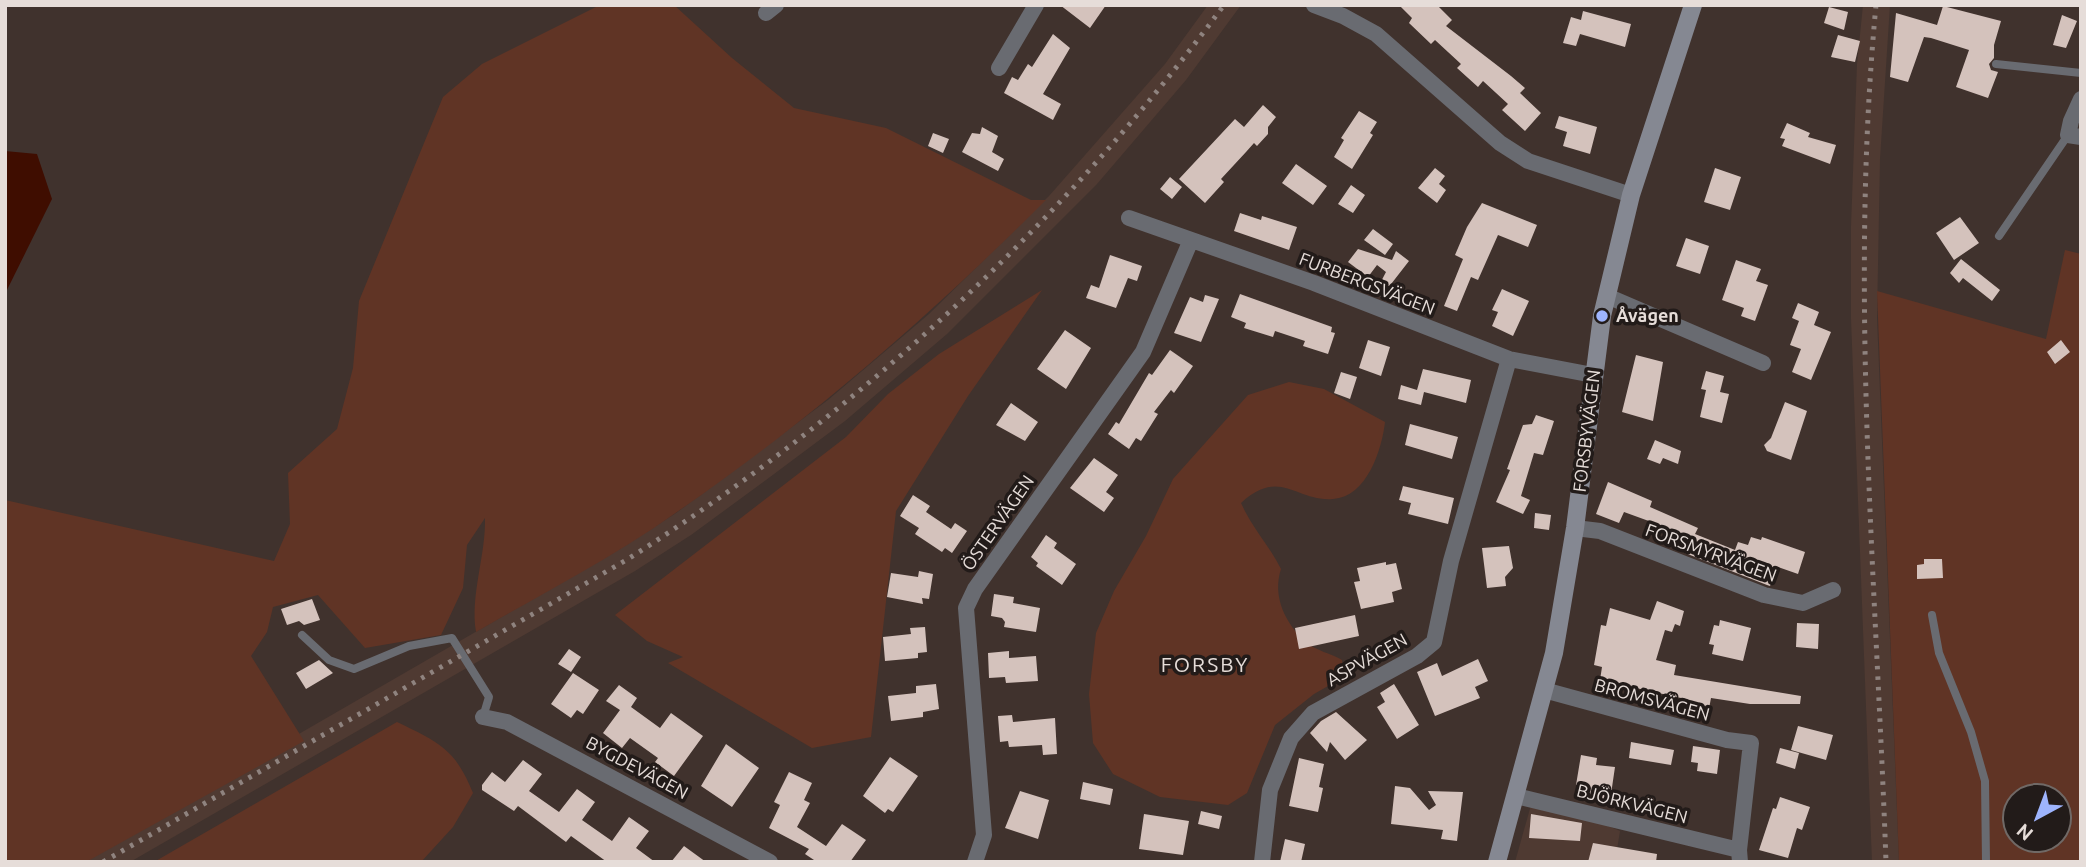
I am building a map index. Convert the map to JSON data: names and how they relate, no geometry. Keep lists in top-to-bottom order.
{
  "streets": {
    "street": [
      "FURBERGSVÄGEN",
      "FORSBYVÄGEN",
      "ÖSTERVÄGEN",
      "FORSMYRVÄGEN",
      "ASPVÄGEN",
      "BROMSVÄGEN",
      "BYGDEVÄGEN",
      "BJÖRKVÄGEN"
    ]
  },
  "crossings": [
    ["FURBERGSVÄGEN", "FORSBYVÄGEN"],
    ["FURBERGSVÄGEN", "ÖSTERVÄGEN"],
    ["FURBERGSVÄGEN", "ASPVÄGEN"],
    ["FORSBYVÄGEN", "FORSMYRVÄGEN"],
    ["FORSBYVÄGEN", "BROMSVÄGEN"],
    ["FORSBYVÄGEN", "BJÖRKVÄGEN"],
    ["BROMSVÄGEN", "BJÖRKVÄGEN"]
  ],
  "districts": ["FORSBY"],
  "places": ["Åvägen"],
  "north": "bottom left"
}
